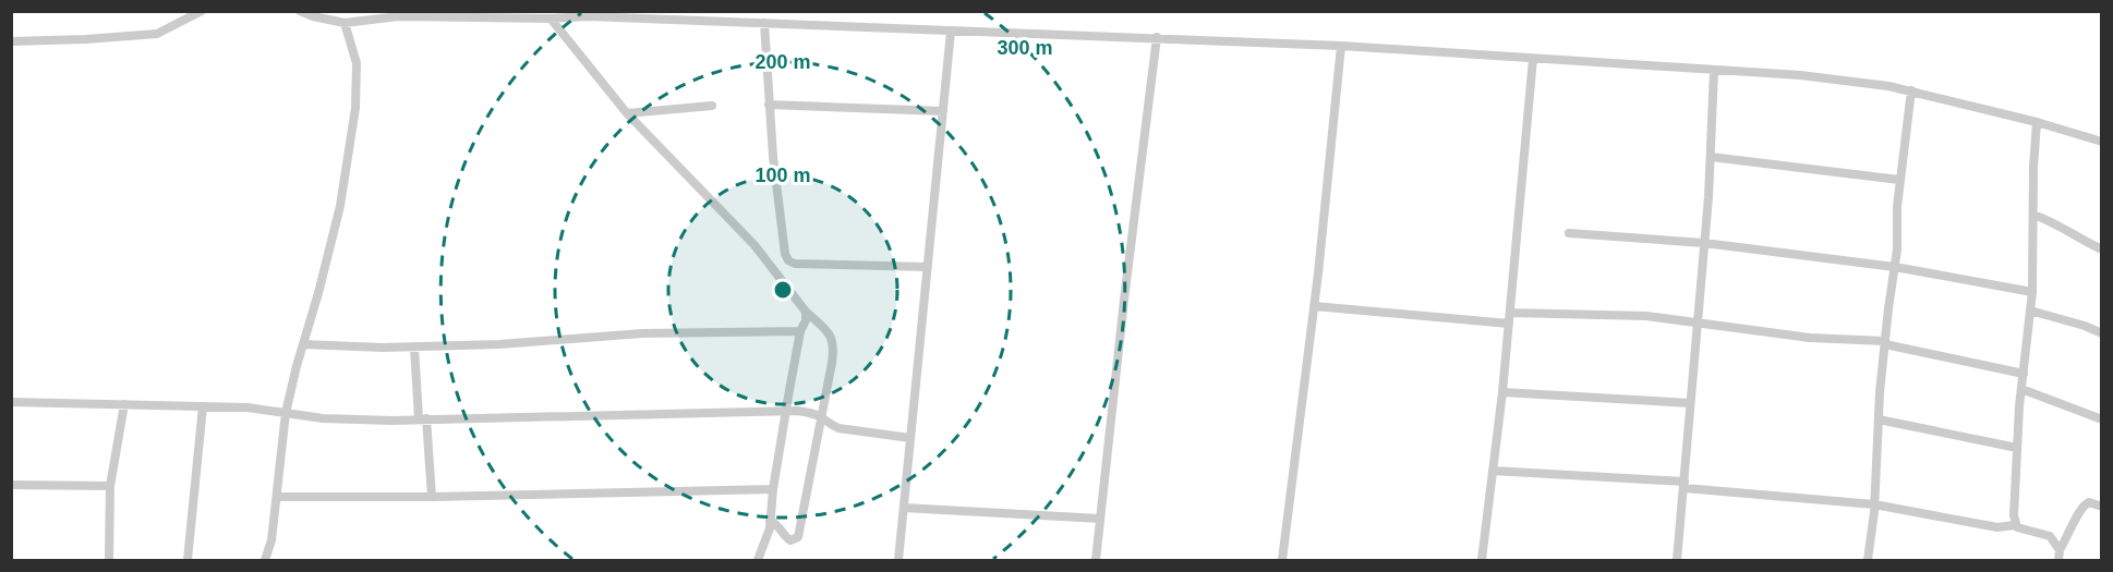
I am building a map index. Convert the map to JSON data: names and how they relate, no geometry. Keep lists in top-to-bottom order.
{
  "rings": ["300 m", "200 m", "100 m"]
}
